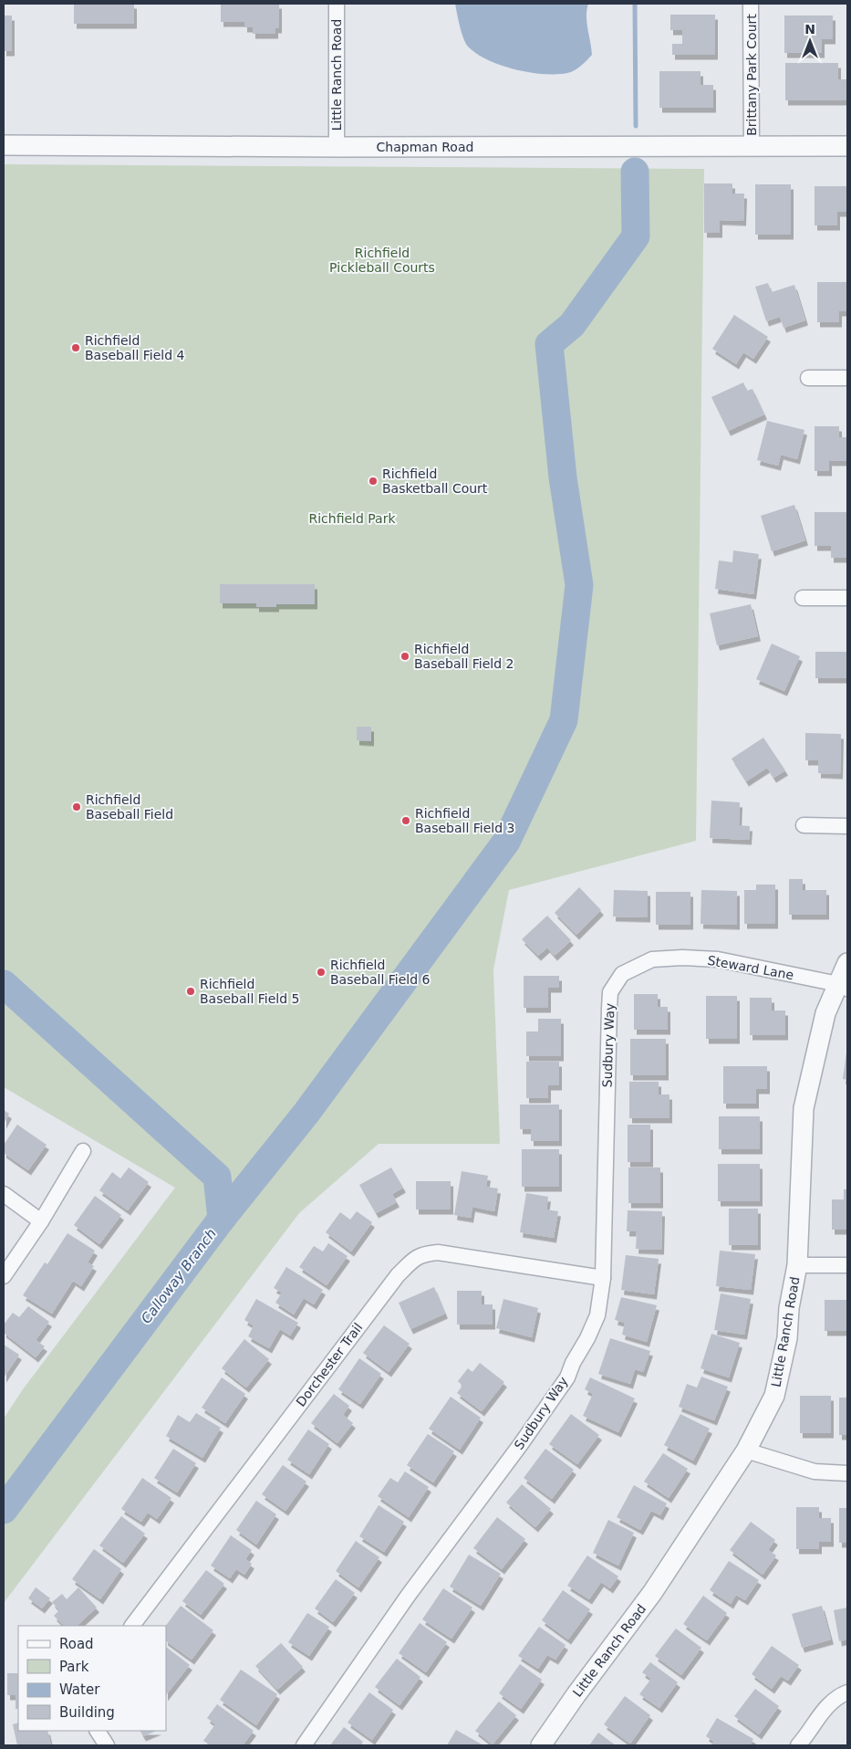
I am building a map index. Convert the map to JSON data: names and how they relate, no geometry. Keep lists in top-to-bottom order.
{
  "streets": {
    "street": [
      "Little Ranch Road",
      "Brittany Park Court",
      "Chapman Road",
      "Steward Lane",
      "Sudbury Way",
      "Dorchester Trail"
    ]
  },
  "crossings": [
    ["Little Ranch Road", "Chapman Road"],
    ["Little Ranch Road", "Steward Lane"],
    ["Brittany Park Court", "Chapman Road"],
    ["Steward Lane", "Sudbury Way"],
    ["Sudbury Way", "Dorchester Trail"]
  ],
  "water": ["Calloway Branch"],
  "parks": ["Richfield Pickleball Courts", "Richfield Park"],
  "places": [
    "Richfield Baseball Field 4",
    "Richfield Basketball Court",
    "Richfield Baseball Field 2",
    "Richfield Baseball Field",
    "Richfield Baseball Field 3",
    "Richfield Baseball Field 6",
    "Richfield Baseball Field 5"
  ],
  "legend": [
    "Road",
    "Park",
    "Water",
    "Building"
  ],
  "north": "top"
}
